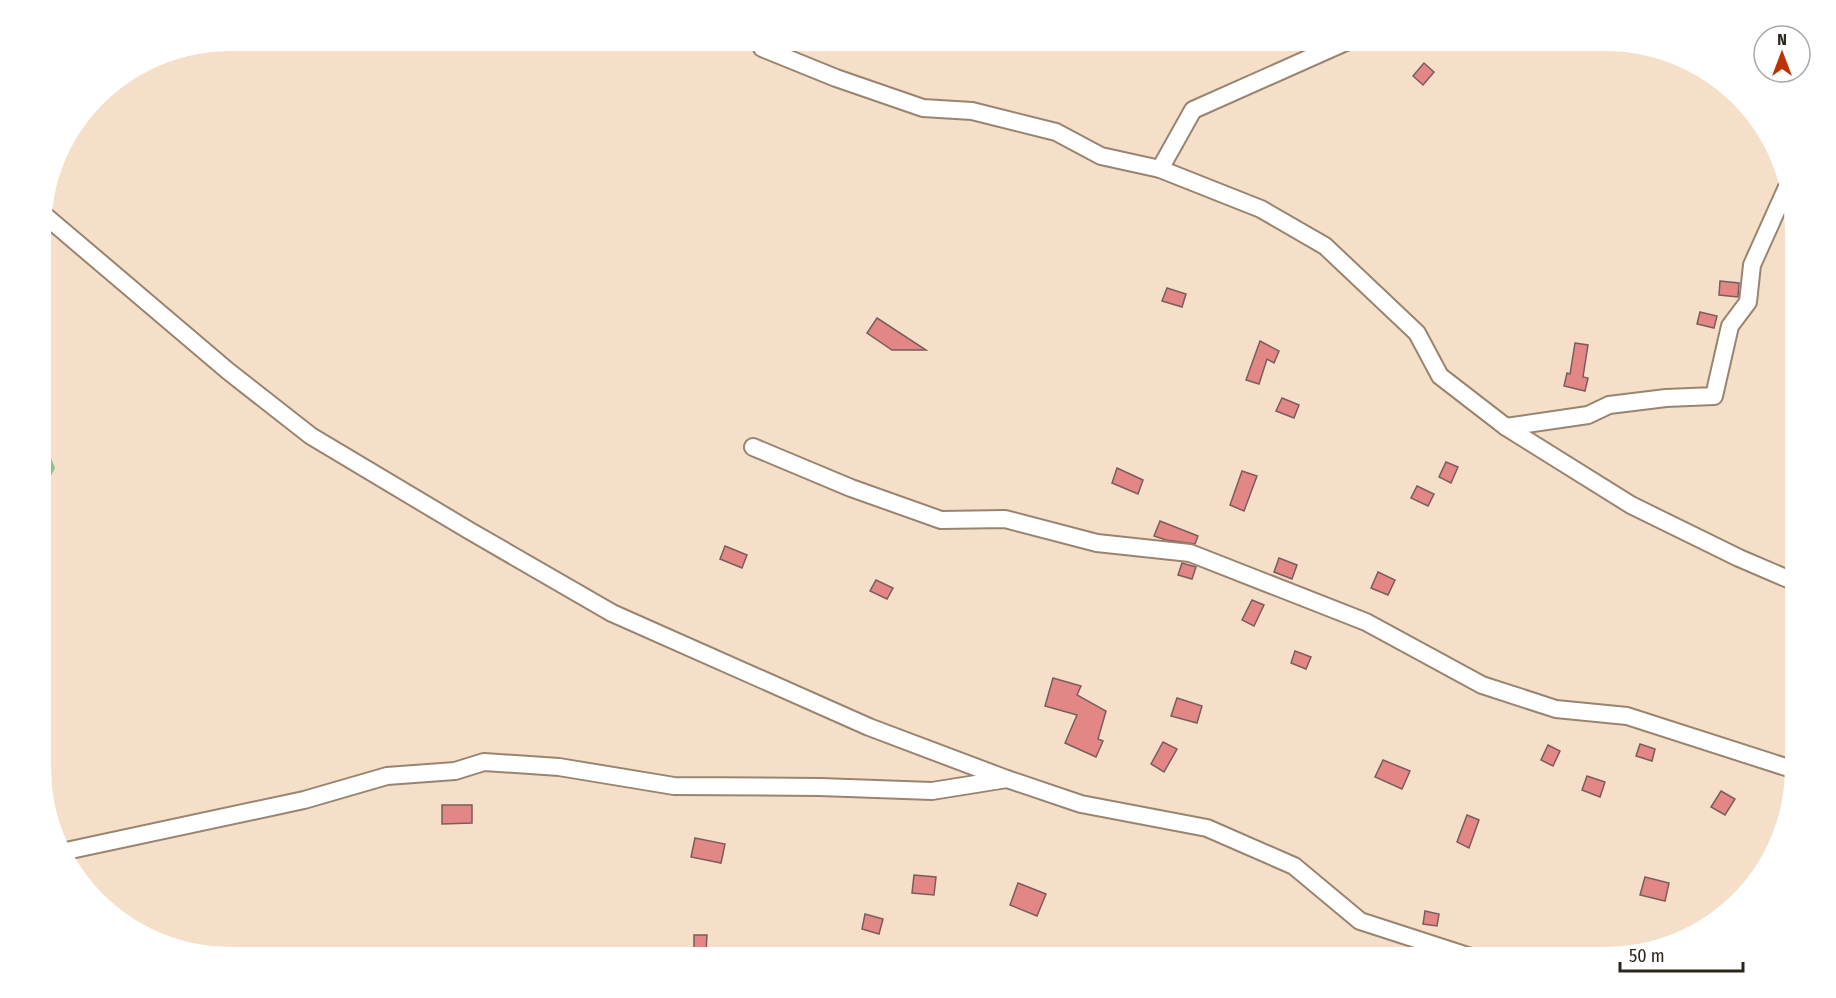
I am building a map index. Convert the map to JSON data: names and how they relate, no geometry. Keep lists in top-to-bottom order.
{
  "scale_bar": "50 m",
  "north": "top"
}
